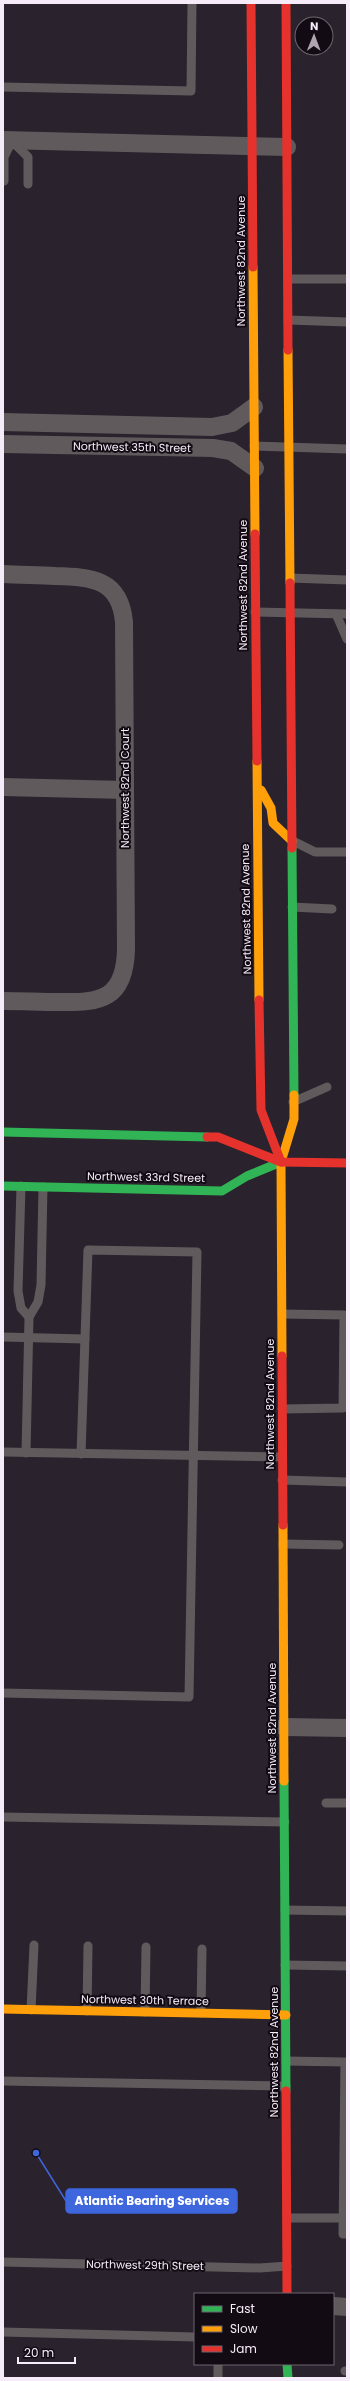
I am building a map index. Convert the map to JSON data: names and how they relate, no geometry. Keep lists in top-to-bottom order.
{
  "streets": {
    "street": [
      "Northwest 82nd Avenue",
      "Northwest 35th Street",
      "Northwest 82nd Court",
      "Northwest 33rd Street",
      "Northwest 30th Terrace"
    ],
    "lane": ["Northwest 29th Street"]
  },
  "crossings": [
    ["Northwest 82nd Avenue", "Northwest 35th Street"],
    ["Northwest 82nd Avenue", "Northwest 33rd Street"],
    ["Northwest 82nd Avenue", "Northwest 30th Terrace"],
    ["Northwest 82nd Avenue", "Northwest 29th Street"]
  ],
  "places": ["Atlantic Bearing Services"],
  "legend": ["Fast", "Slow", "Jam"],
  "scale_bar": "20 m",
  "north": "top"
}
